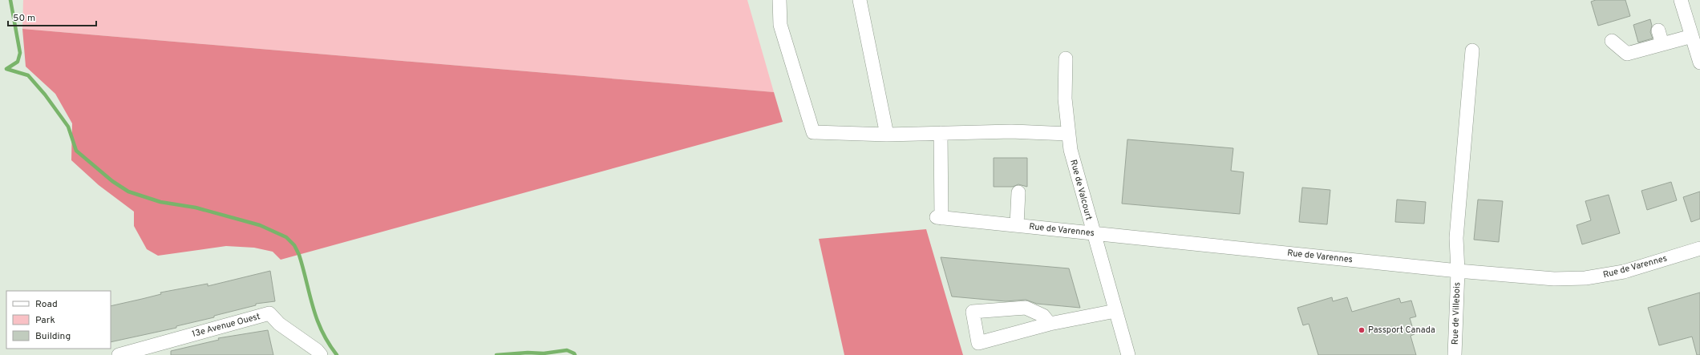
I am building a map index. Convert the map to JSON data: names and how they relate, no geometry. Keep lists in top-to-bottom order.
{
  "streets": {
    "street": [
      "Rue de Valcourt",
      "Rue de Varennes",
      "Rue de Villebois",
      "13e Avenue Ouest"
    ]
  },
  "crossings": [
    ["Rue de Valcourt", "Rue de Varennes"],
    ["Rue de Varennes", "Rue de Villebois"]
  ],
  "places": ["Passport Canada"],
  "legend": ["Road", "Park", "Building"],
  "scale_bar": "50 m"
}
